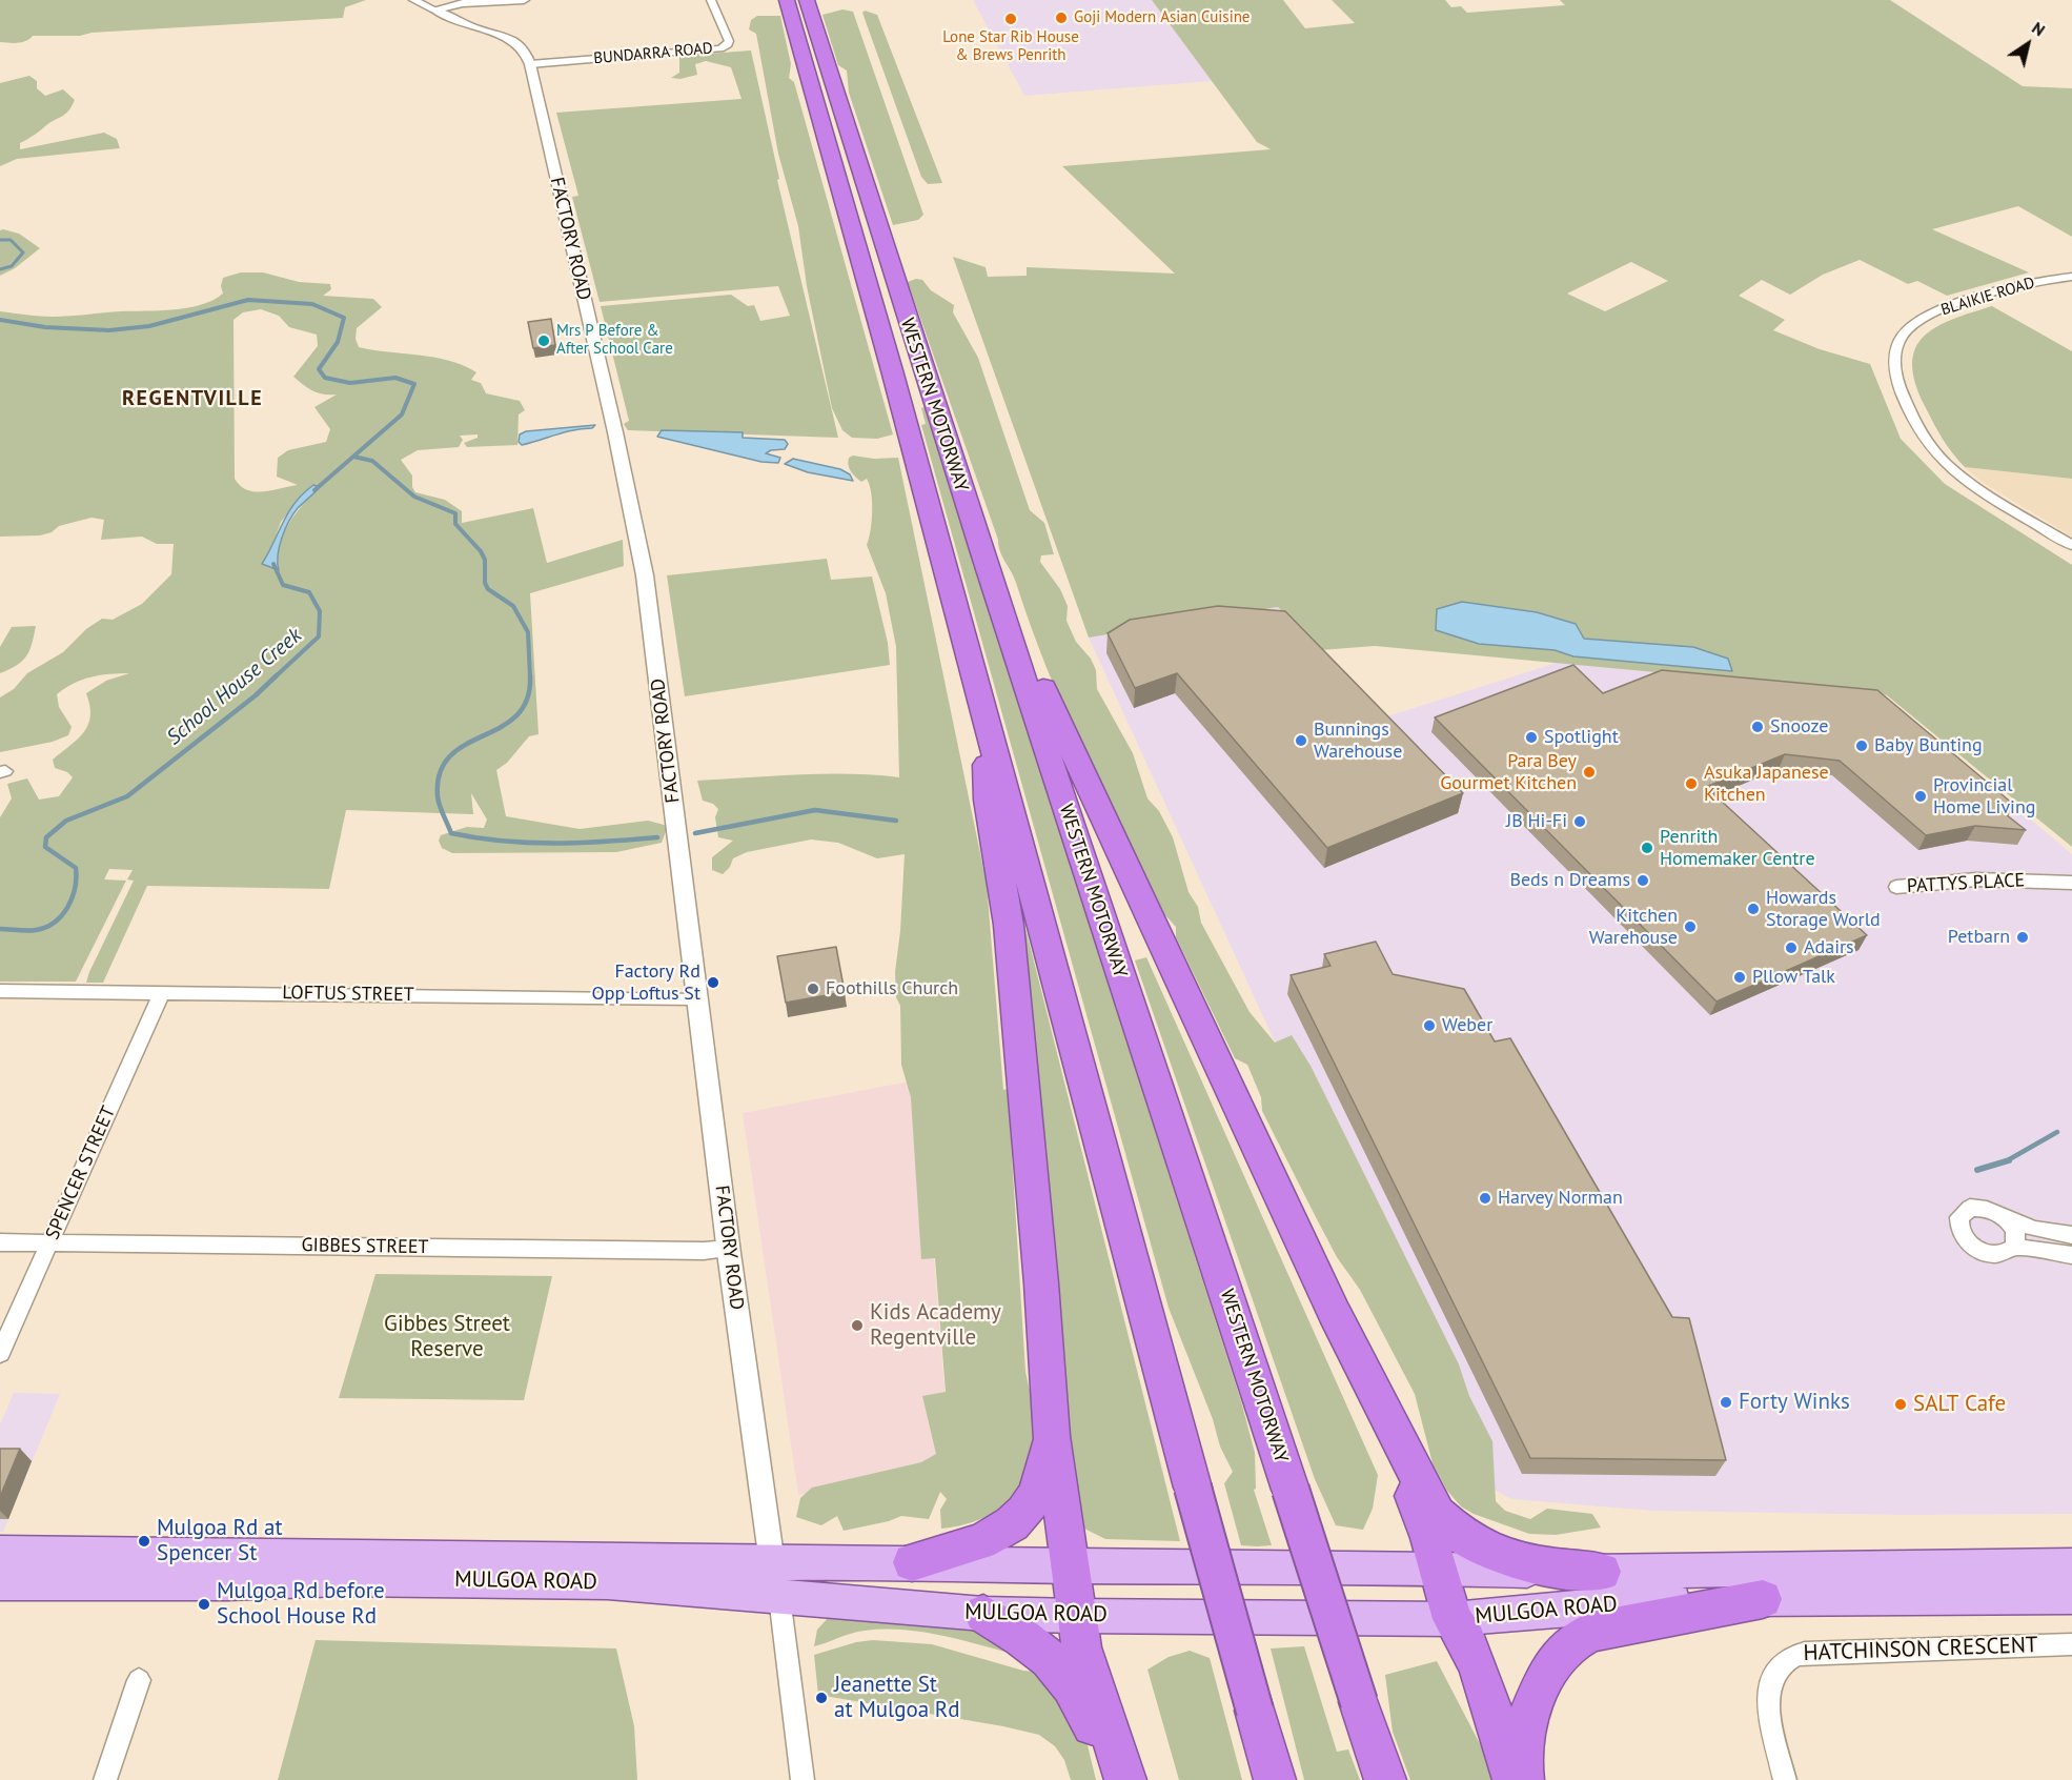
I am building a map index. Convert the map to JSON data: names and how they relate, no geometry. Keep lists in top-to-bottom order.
{
  "streets": {
    "highway": ["WESTERN MOTORWAY"],
    "main road": ["MULGOA ROAD"],
    "street": [
      "BUNDARRA ROAD",
      "FACTORY ROAD",
      "BLAIKIE ROAD",
      "PATTYS PLACE",
      "LOFTUS STREET",
      "SPENCER STREET",
      "GIBBES STREET",
      "HATCHINSON CRESCENT"
    ]
  },
  "crossings": [
    ["BUNDARRA ROAD", "FACTORY ROAD"],
    ["FACTORY ROAD", "LOFTUS STREET"],
    ["FACTORY ROAD", "GIBBES STREET"],
    ["FACTORY ROAD", "MULGOA ROAD"],
    ["LOFTUS STREET", "SPENCER STREET"],
    ["SPENCER STREET", "GIBBES STREET"]
  ],
  "districts": ["REGENTVILLE"],
  "water": ["School House Creek"],
  "parks": ["Gibbes Street Reserve"],
  "places": [
    "Goji Modern Asian Cuisine",
    "Lone Star Rib House & Brews Penrith",
    "Mrs P Before & After School Care",
    "Snooze",
    "Spotlight",
    "Bunnings Warehouse",
    "Baby Bunting",
    "Para Bey Gourmet Kitchen",
    "Asuka Japanese Kitchen",
    "Provincial Home Living",
    "JB Hi-Fi",
    "Penrith Homemaker Centre",
    "Beds n Dreams",
    "Howards Storage World",
    "Kitchen Warehouse",
    "Petbarn",
    "Adairs",
    "Pllow Talk",
    "Factory Rd Opp Loftus St",
    "Foothills Church",
    "Weber",
    "Harvey Norman",
    "Kids Academy Regentville",
    "Forty Winks",
    "SALT Cafe",
    "Mulgoa Rd at Spencer St",
    "Mulgoa Rd before School House Rd",
    "Jeanette St at Mulgoa Rd"
  ],
  "north": "top right"
}
